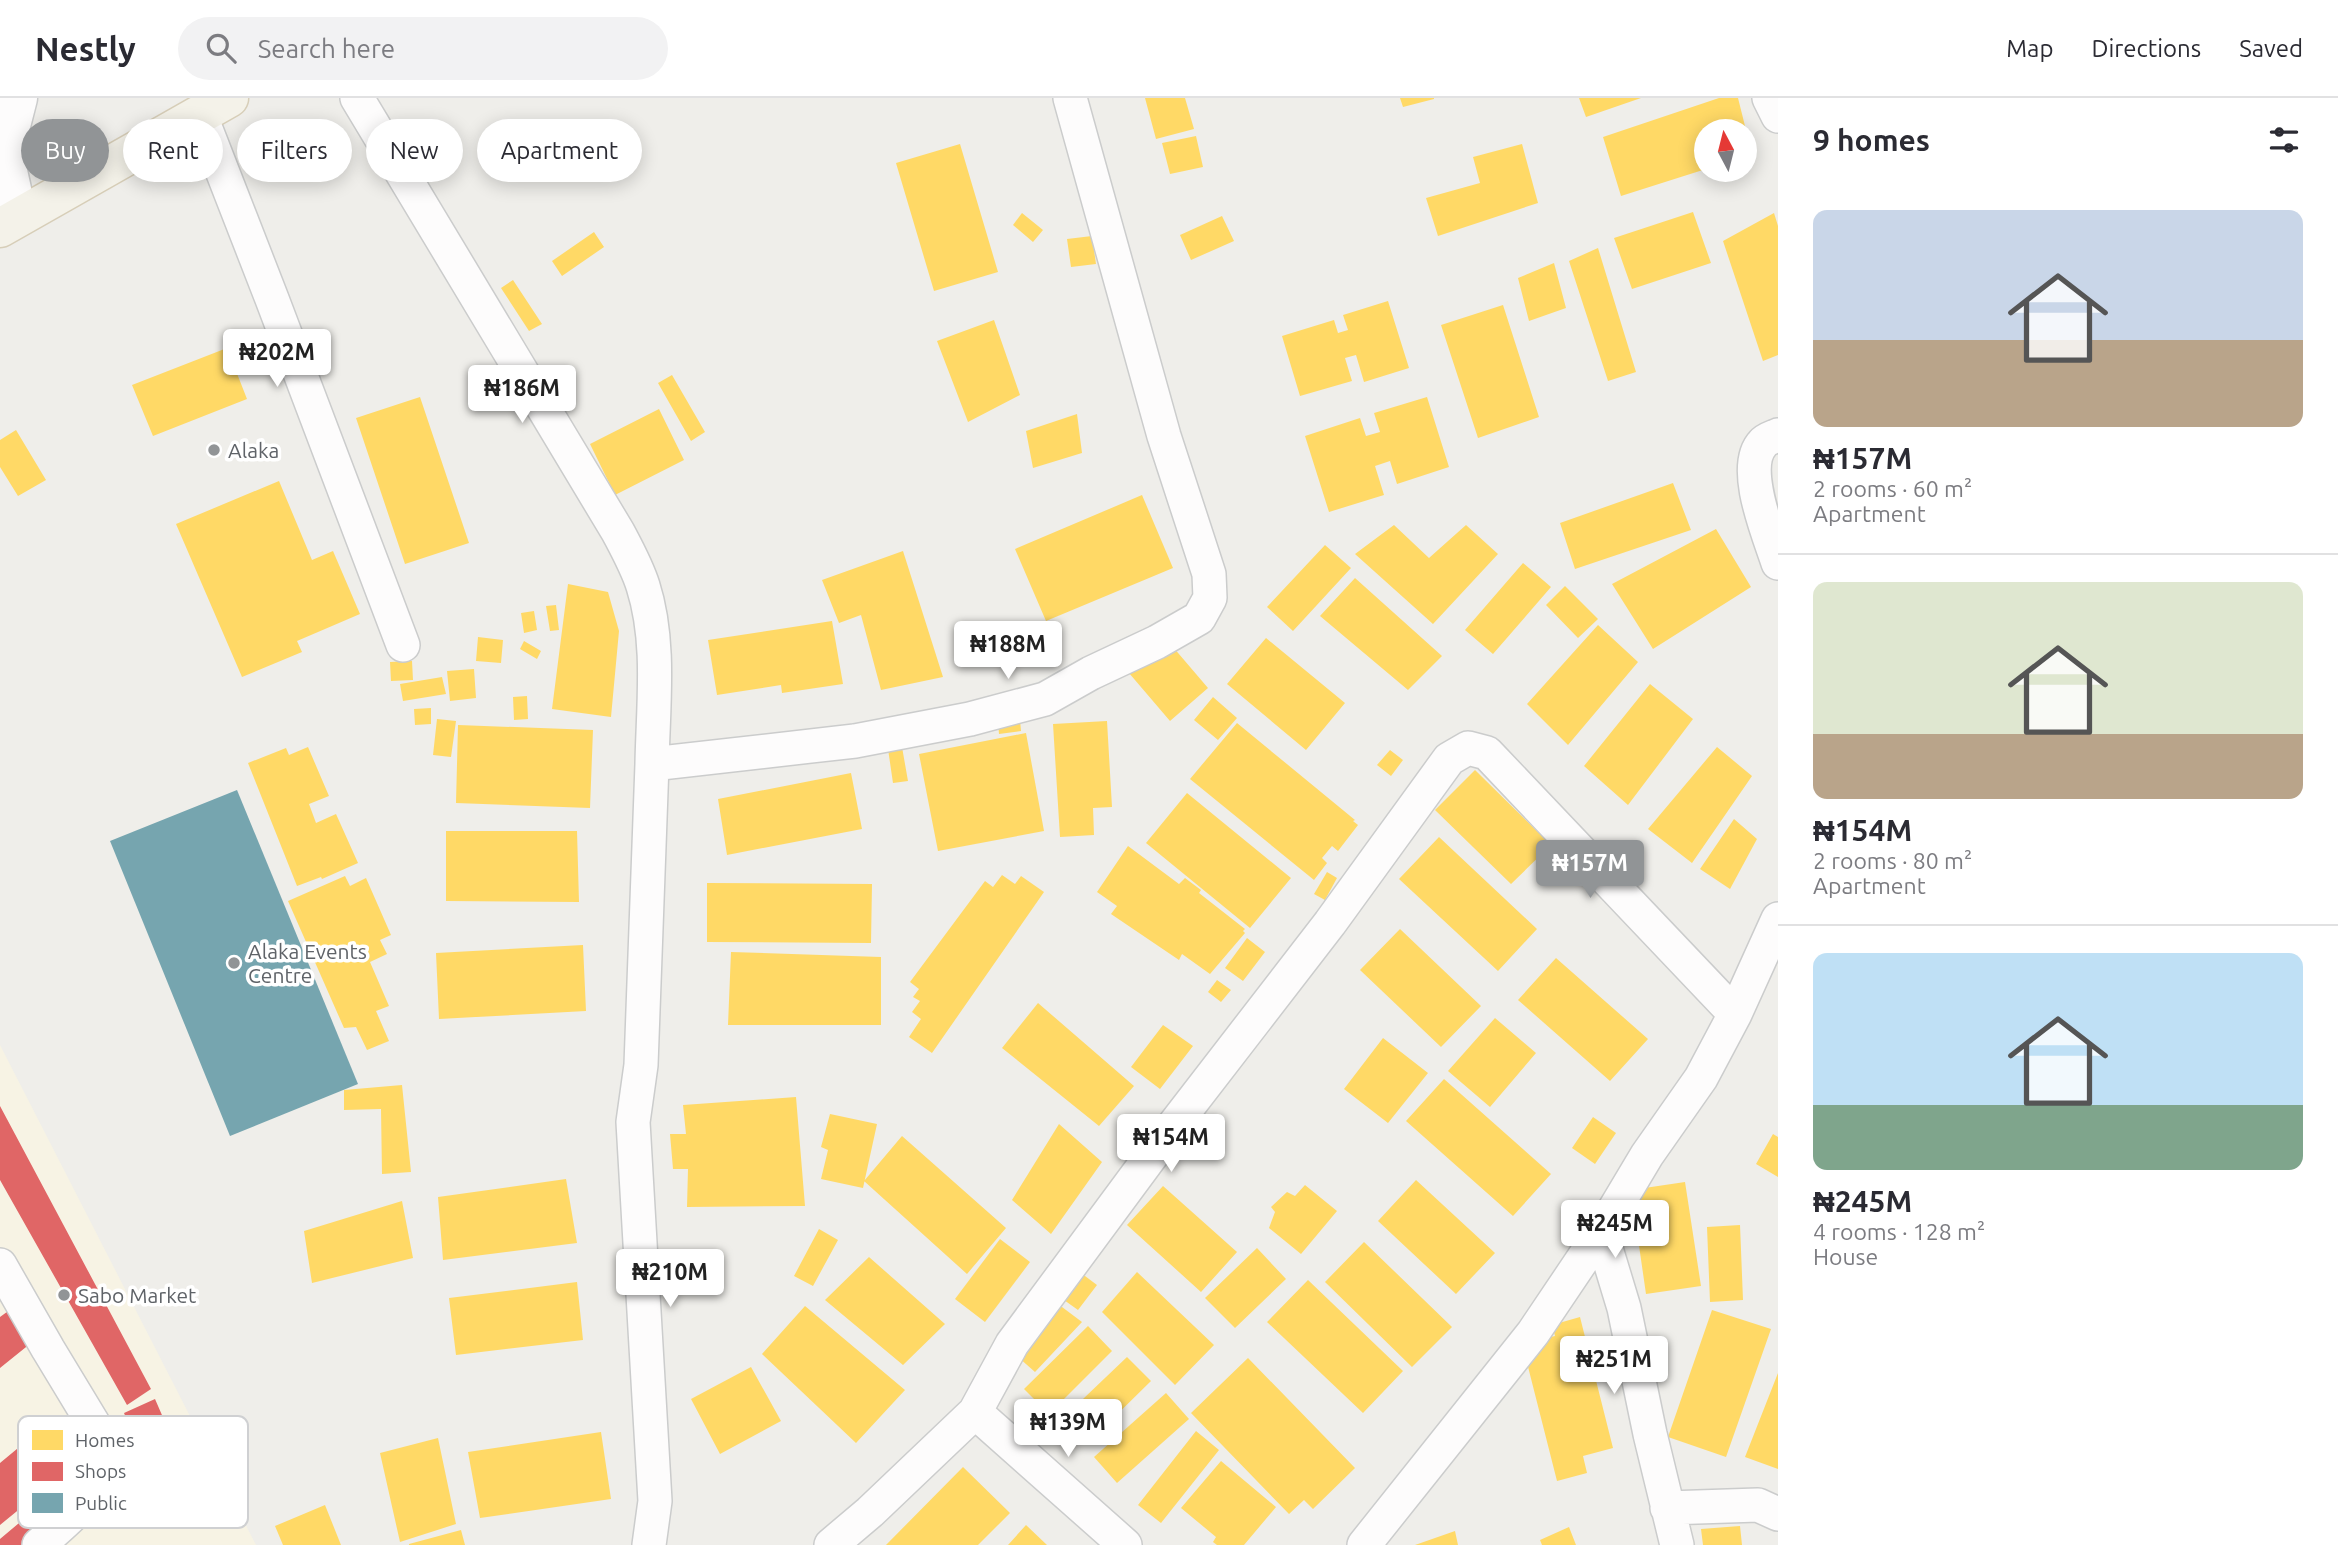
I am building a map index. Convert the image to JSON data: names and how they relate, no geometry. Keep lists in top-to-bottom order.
{
  "places": ["Alaka", "Alaka Events Centre", "Sabo Market"],
  "legend": ["Homes", "Shops", "Public"],
  "north": "top",
  "page": {
    "header": "Nestly",
    "search": "Search here",
    "nav": ["Map", "Directions", "Saved"],
    "heading": "9 homes",
    "chip": [
      "Buy",
      "Rent",
      "Filters",
      "New",
      "Apartment"
    ],
    "list": [
      {
        "name": "₦157M",
        "note": "2 rooms · 60 m² · Apartment"
      },
      {
        "name": "₦154M",
        "note": "2 rooms · 80 m² · Apartment"
      },
      {
        "name": "₦245M",
        "note": "4 rooms · 128 m² · House"
      }
    ],
    "price": [
      "₦202M",
      "₦186M",
      "₦188M",
      "₦157M",
      "₦154M",
      "₦245M",
      "₦210M",
      "₦251M",
      "₦139M"
    ]
  }
}
